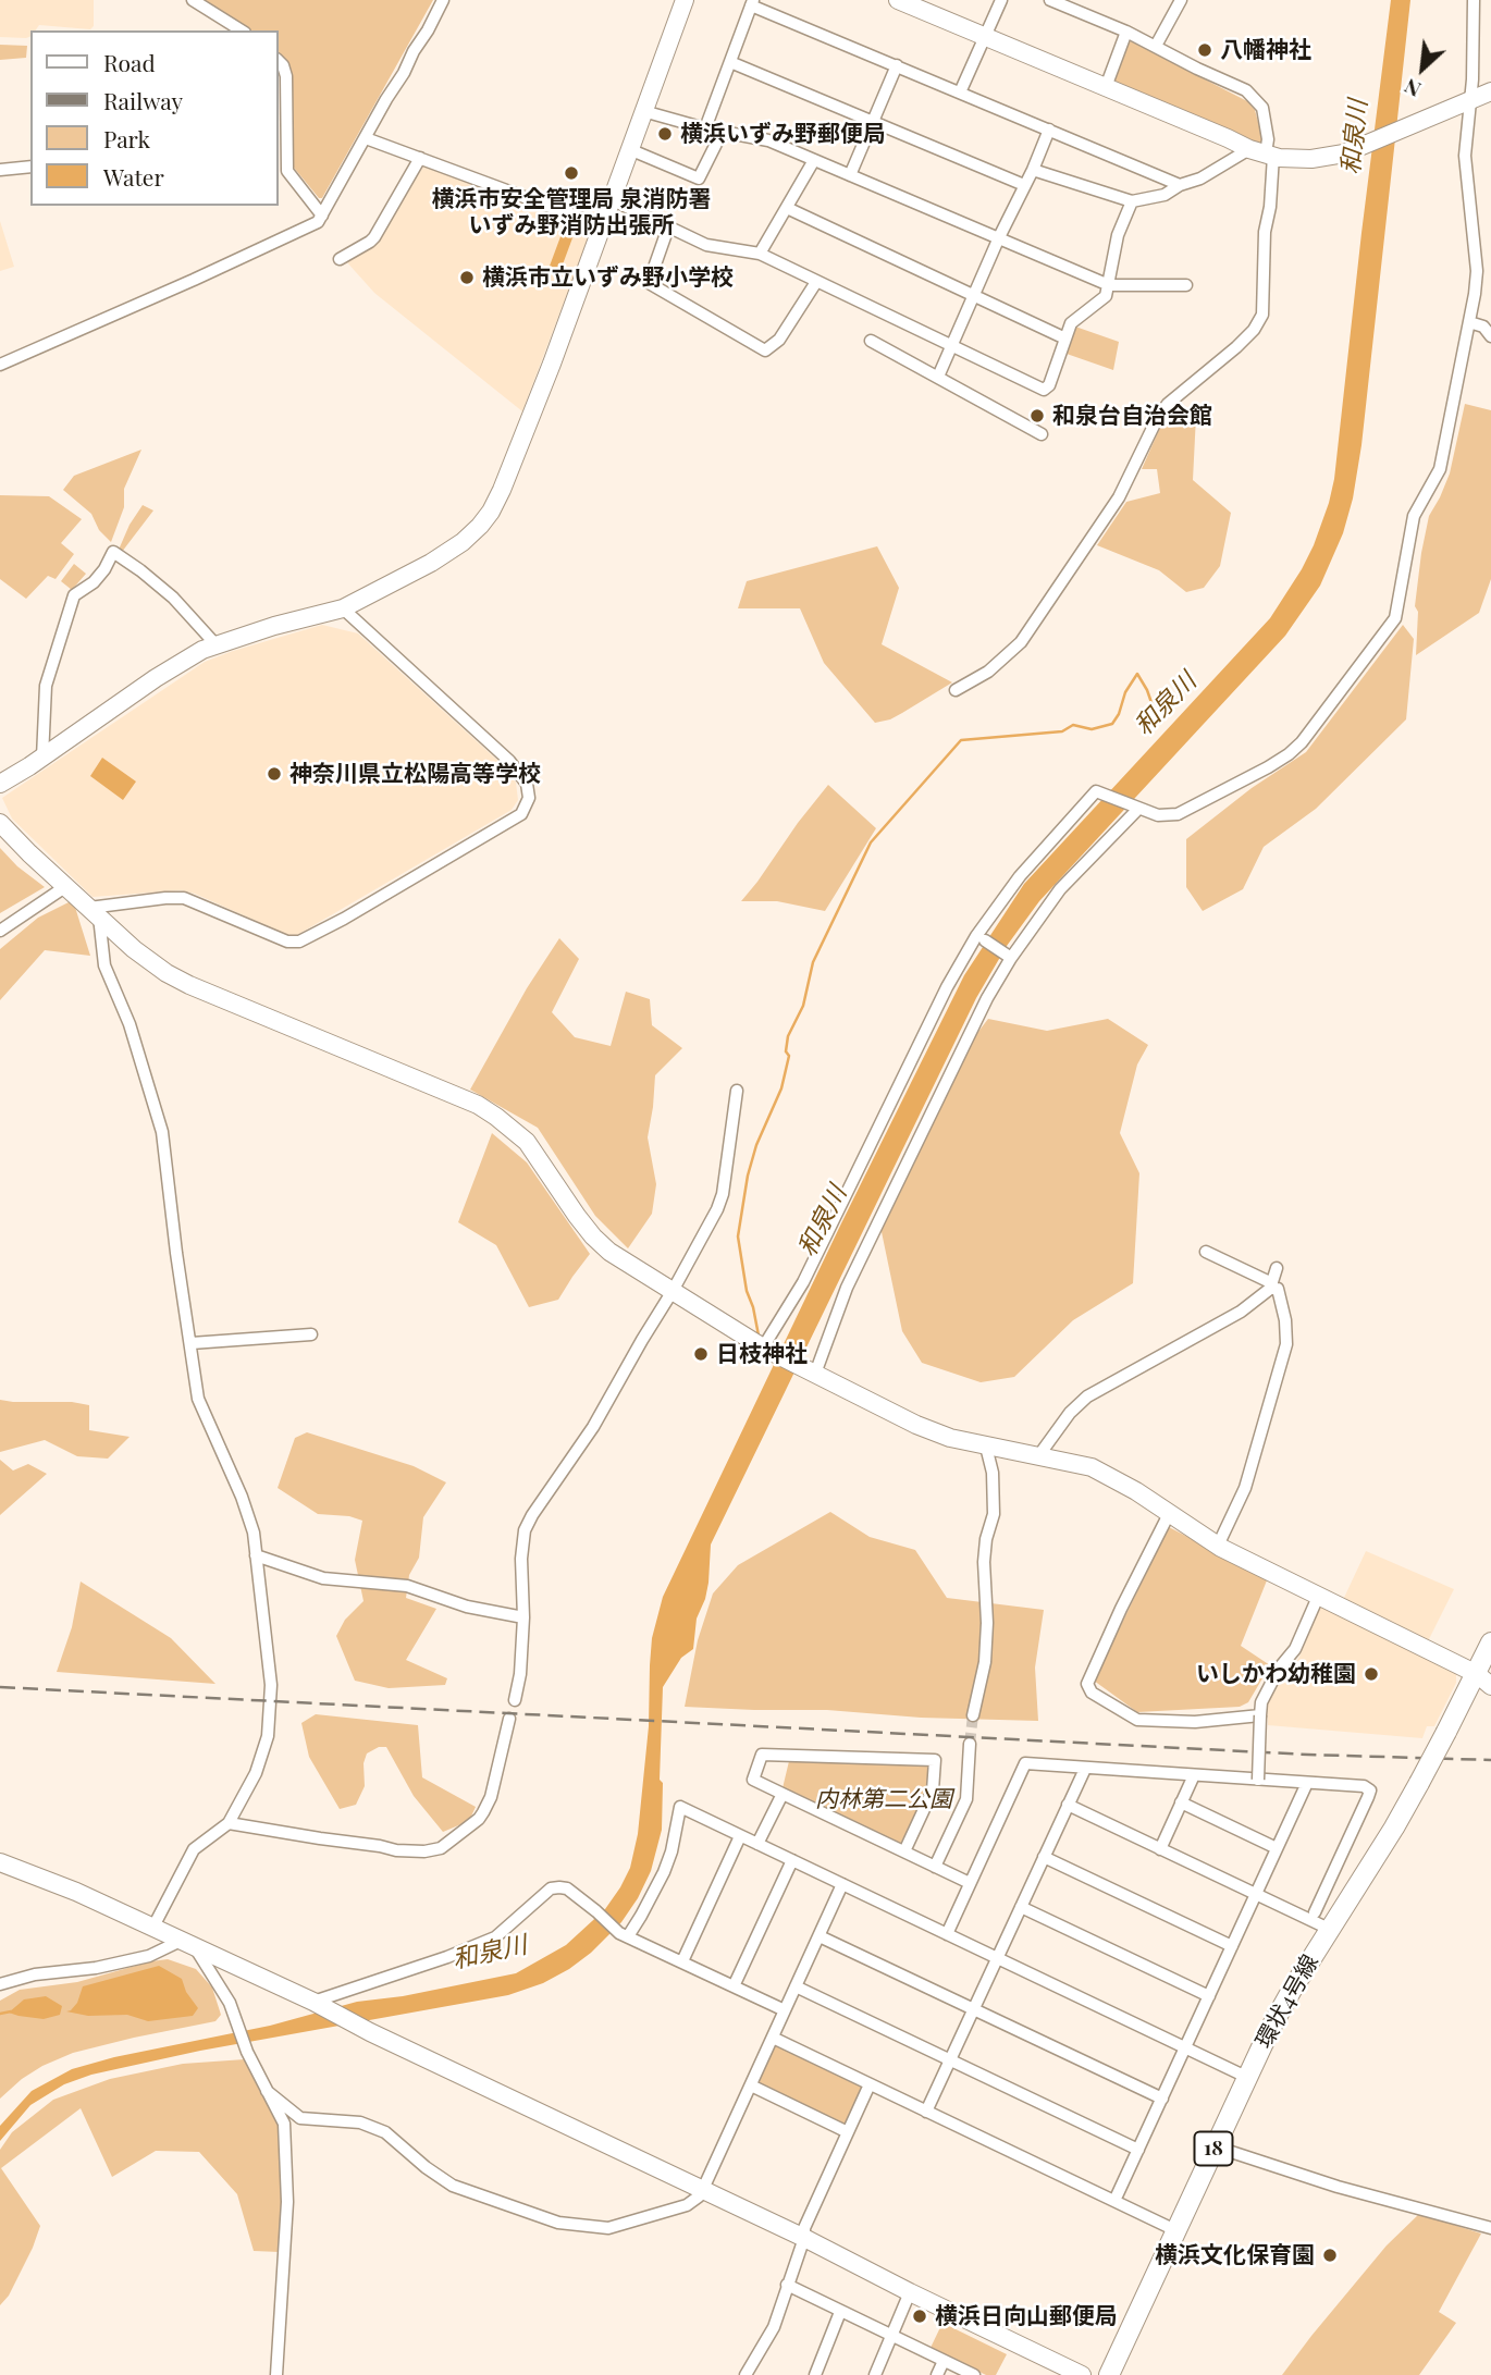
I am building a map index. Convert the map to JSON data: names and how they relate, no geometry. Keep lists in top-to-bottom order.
{
  "streets": {
    "main road": ["環状4号線", "18"]
  },
  "water": ["和泉川"],
  "parks": ["内林第二公園"],
  "places": [
    "八幡神社",
    "横浜いずみ野郵便局",
    "横浜市安全管理局 泉消防署 いずみ野消防出張所",
    "横浜市立いずみ野小学校",
    "和泉台自治会館",
    "神奈川県立松陽高等学校",
    "日枝神社",
    "いしかわ幼稚園",
    "横浜文化保育園",
    "横浜日向山郵便局"
  ],
  "legend": [
    "Road",
    "Railway",
    "Park",
    "Water"
  ],
  "north": "bottom left"
}
